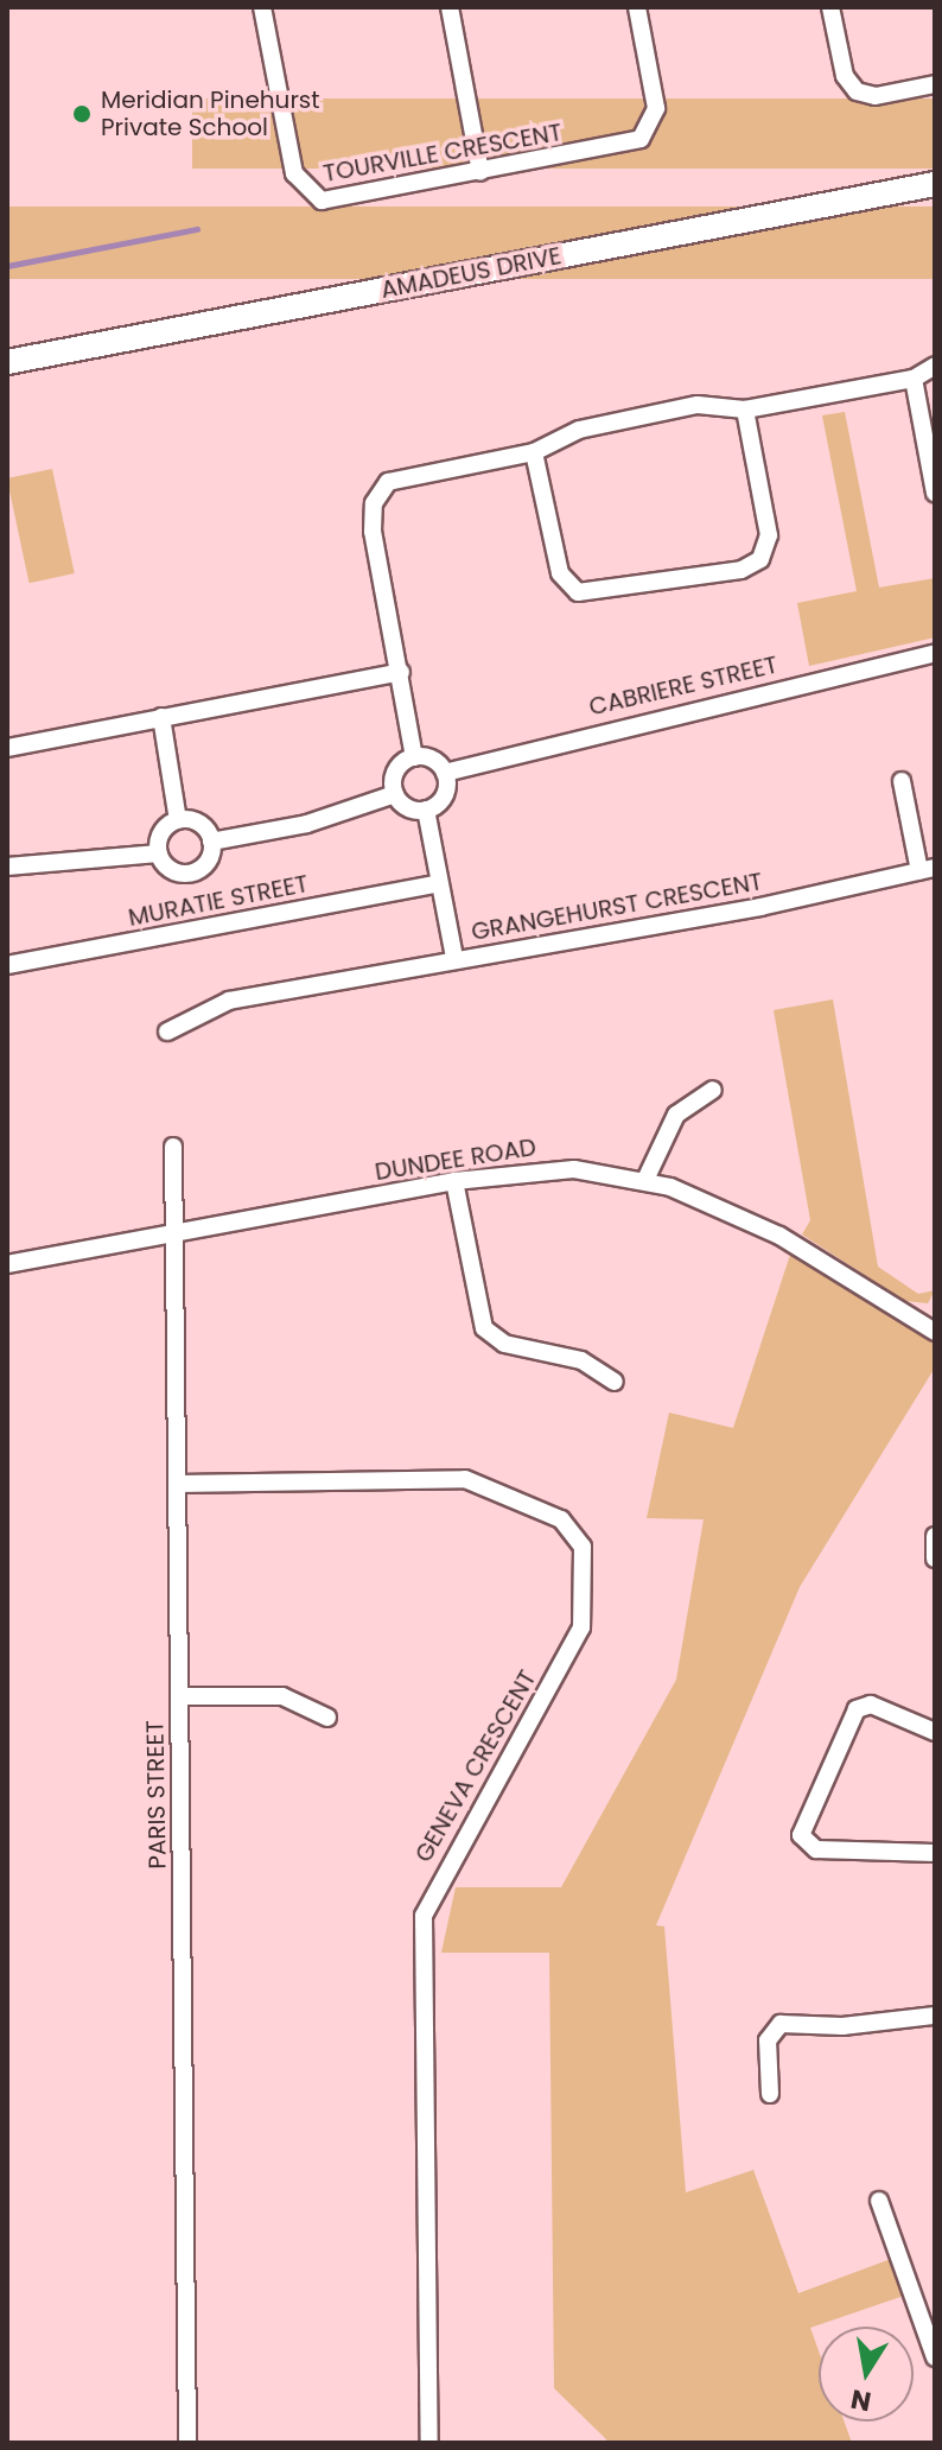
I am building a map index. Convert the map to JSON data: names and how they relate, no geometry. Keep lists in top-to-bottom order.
{
  "streets": {
    "street": [
      "TOURVILLE CRESCENT",
      "AMADEUS DRIVE",
      "CABRIERE STREET",
      "MURATIE STREET",
      "GRANGEHURST CRESCENT",
      "DUNDEE ROAD",
      "GENEVA CRESCENT",
      "PARIS STREET"
    ]
  },
  "crossings": [
    ["CABRIERE STREET", "GRANGEHURST CRESCENT"],
    ["MURATIE STREET", "GRANGEHURST CRESCENT"],
    ["DUNDEE ROAD", "PARIS STREET"],
    ["GENEVA CRESCENT", "PARIS STREET"]
  ],
  "places": ["Meridian Pinehurst Private School"],
  "north": "bottom"
}
